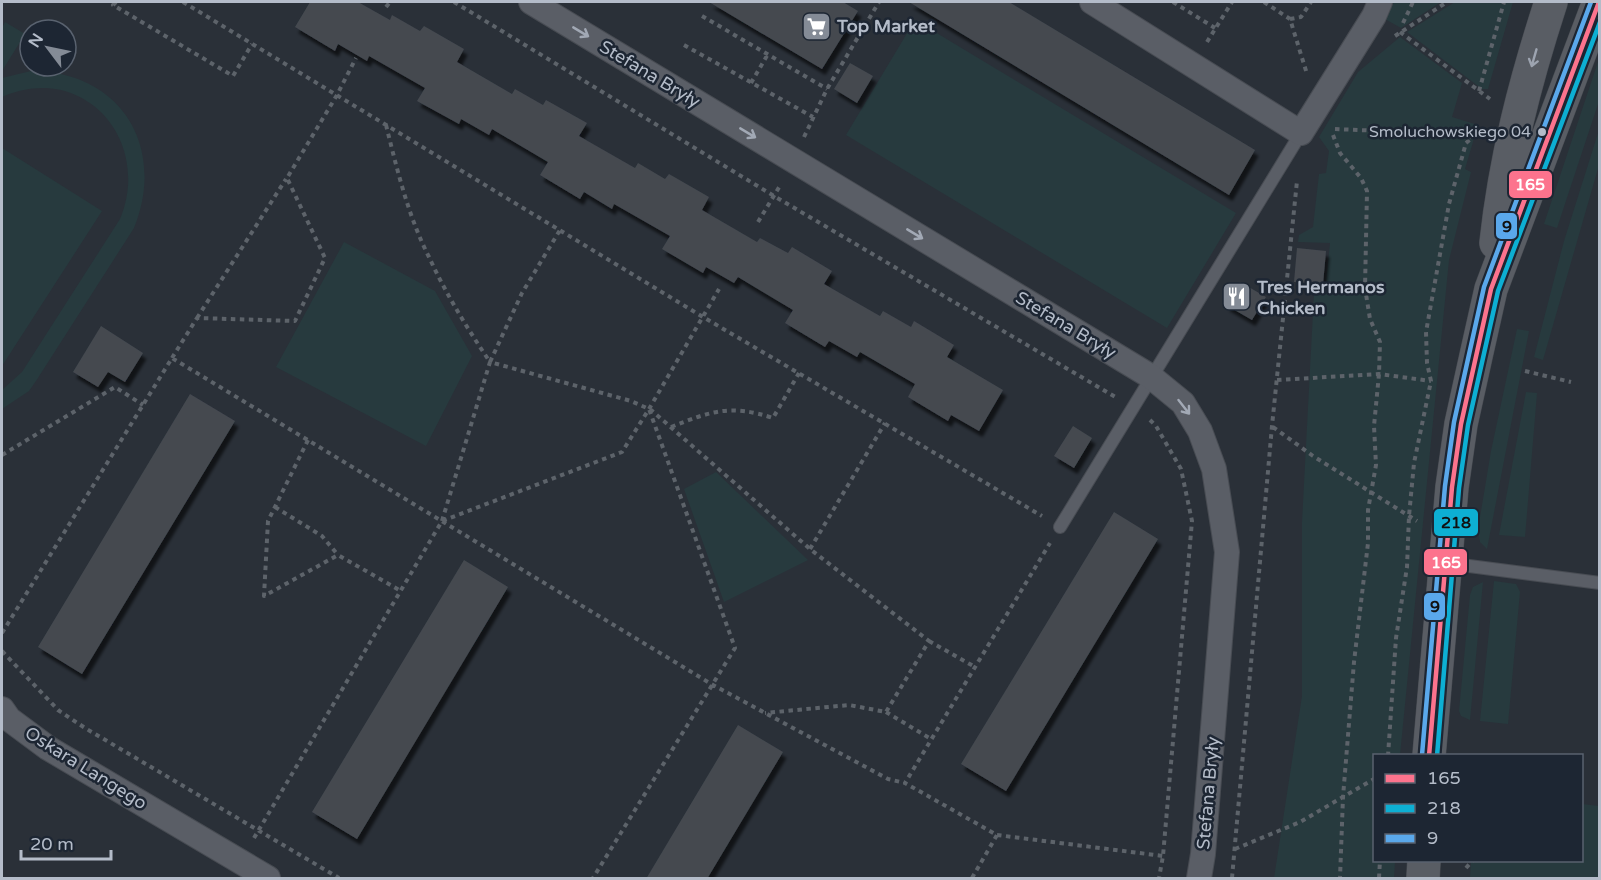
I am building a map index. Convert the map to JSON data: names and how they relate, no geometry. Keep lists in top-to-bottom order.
{
  "streets": {
    "street": ["Stefana Bryły", "Oskara Langego"]
  },
  "one_way": ["Stefana Bryły"],
  "places": {
    "supermarket": ["Top Market"],
    "other": ["Smoluchowskiego 04"],
    "restaurant": ["Tres Hermanos Chicken"]
  },
  "lines": ["transit line 165", "transit line 9", "transit line 218"],
  "legend": ["165", "218", "9"],
  "scale_bar": "20 m",
  "north": "top left"
}
